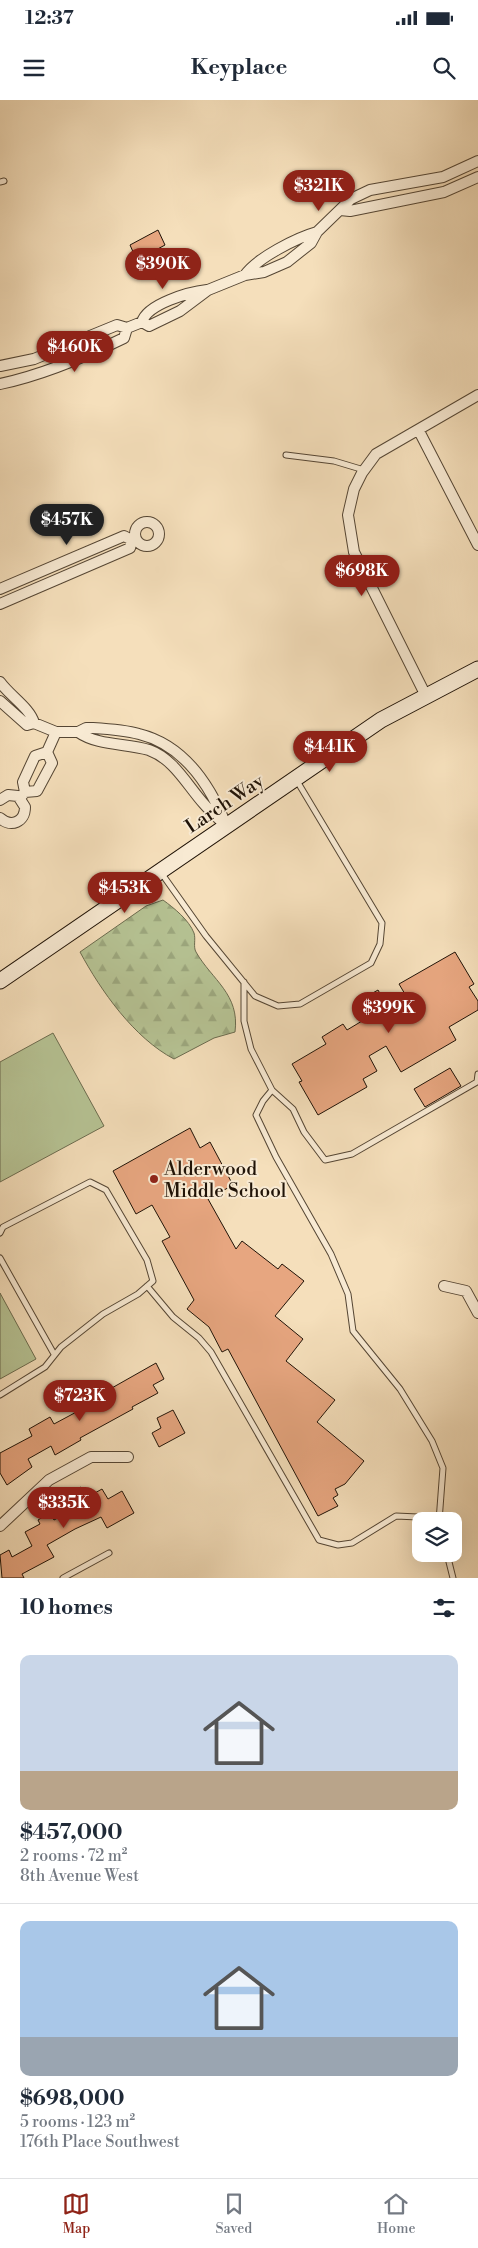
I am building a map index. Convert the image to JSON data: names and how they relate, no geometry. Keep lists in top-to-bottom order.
{
  "streets": {
    "main road": ["Larch Way"]
  },
  "places": ["Alderwood Middle School"],
  "page": {
    "status": "12:37",
    "header": "Keyplace",
    "price": [
      "$321K",
      "$390K",
      "$460K",
      "$457K",
      "$698K",
      "$441K",
      "$453K",
      "$399K",
      "$723K",
      "$335K"
    ],
    "heading": "10 homes",
    "list": [
      {
        "name": "$457,000",
        "note": "2 rooms · 72 m² · 8th Avenue West"
      },
      {
        "name": "$698,000",
        "note": "5 rooms · 123 m² · 176th Place Southwest"
      }
    ],
    "tabs": ["Map", "Saved", "Home"]
  }
}
